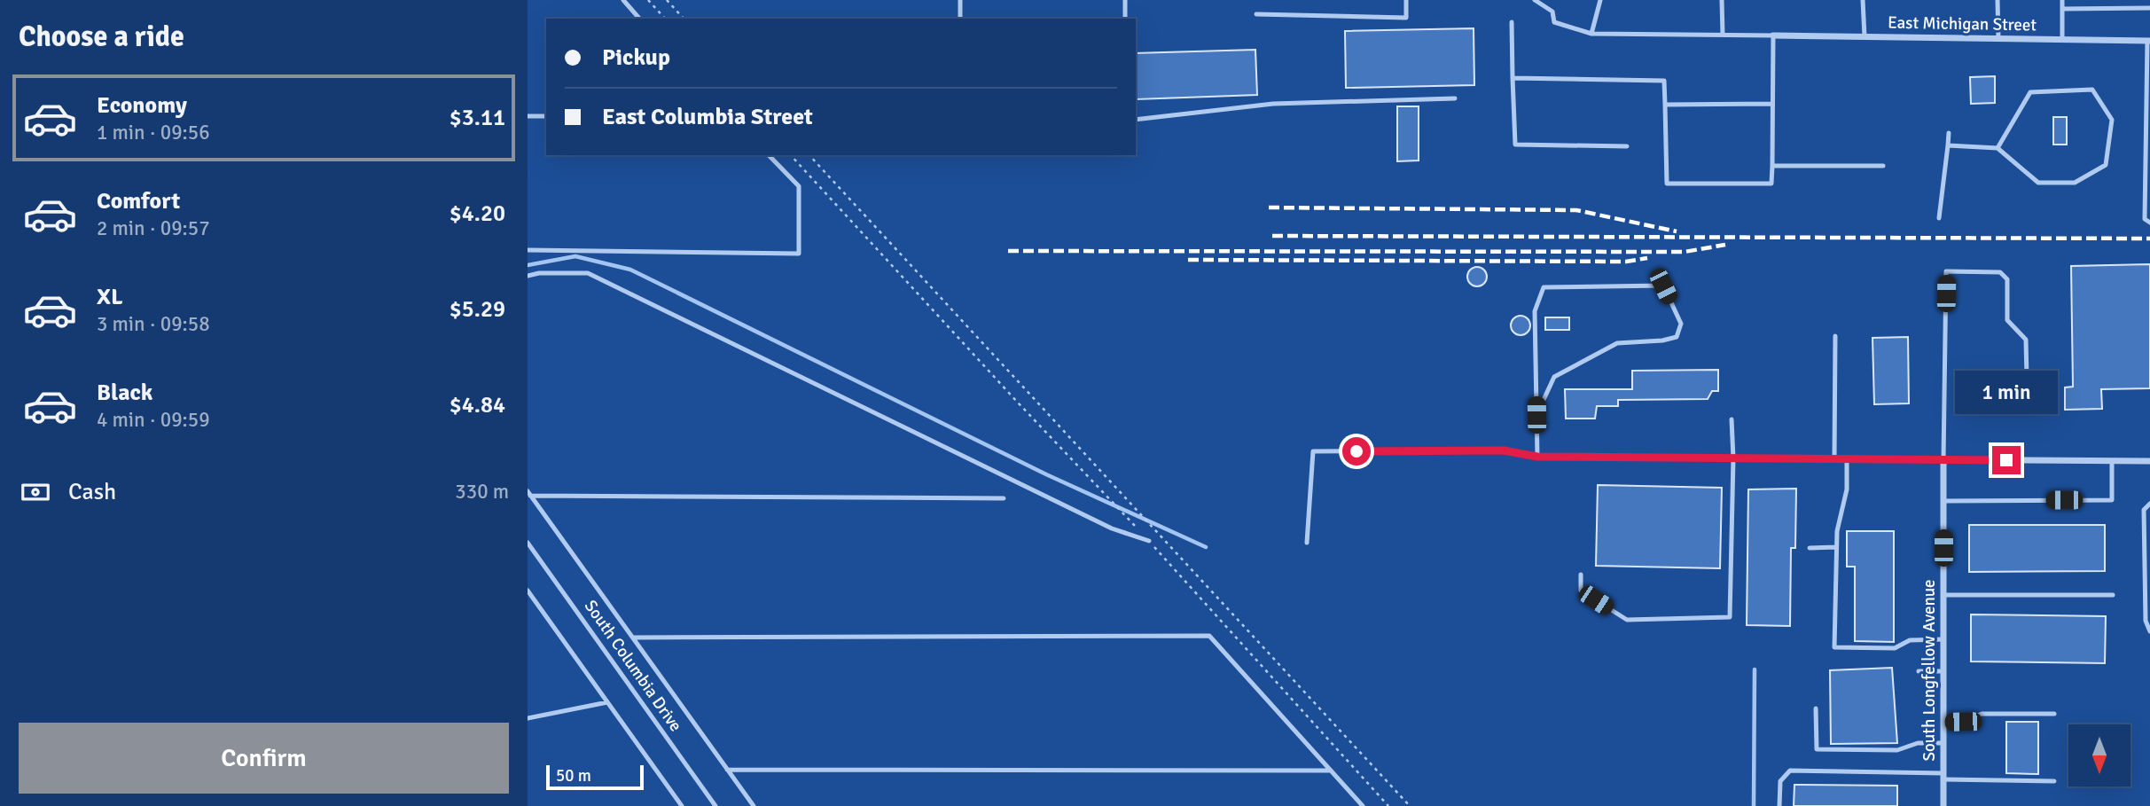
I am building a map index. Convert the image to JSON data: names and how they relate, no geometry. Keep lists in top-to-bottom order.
{
  "streets": {
    "street": ["East Michigan Street", "South Longfellow Avenue"],
    "lane": ["South Columbia Drive"]
  },
  "scale_bar": "50 m",
  "north": "bottom",
  "page": {
    "heading": "Choose a ride",
    "banner": ["Pickup", "East Columbia Street"],
    "list": [
      {
        "name": "Economy",
        "note": "1 min · 09:56",
        "value": "$3.11"
      },
      {
        "name": "Comfort",
        "note": "2 min · 09:57",
        "value": "$4.20"
      },
      {
        "name": "XL",
        "note": "3 min · 09:58",
        "value": "$5.29"
      },
      {
        "name": "Black",
        "note": "4 min · 09:59",
        "value": "$4.84"
      }
    ],
    "bubble": "1 min",
    "pay": ["Cash", "330 m"],
    "buttons": "Confirm",
    "scale": "50 m"
  }
}
